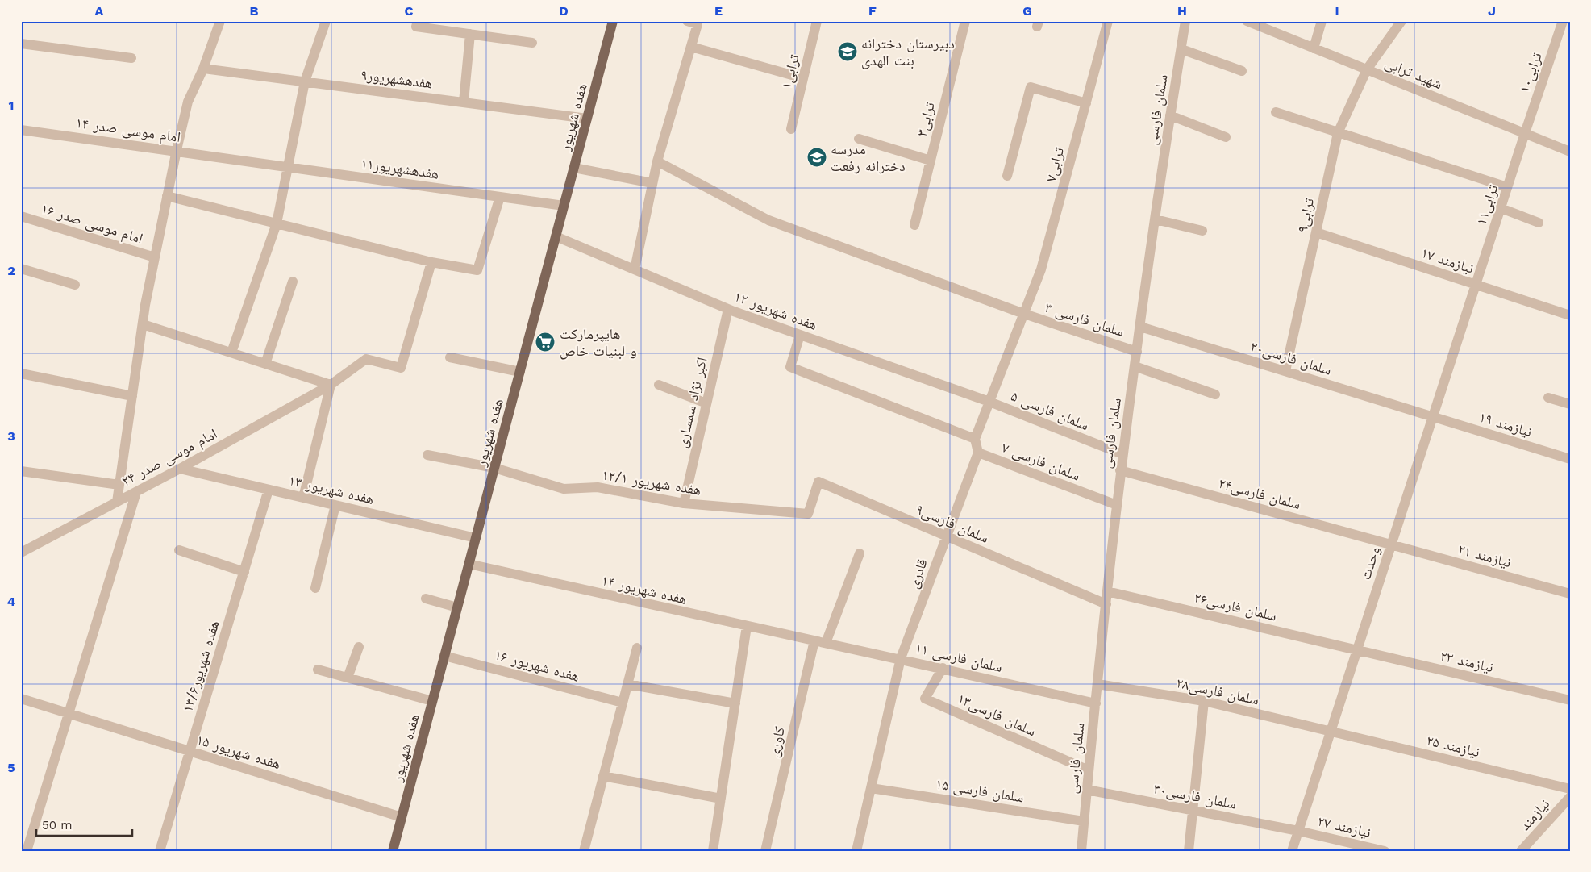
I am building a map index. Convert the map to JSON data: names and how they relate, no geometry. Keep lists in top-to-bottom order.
{
  "streets": {
    "main road": ["هفده شهریور"],
    "street": [
      "ترابی۱",
      "ترابی۱۰",
      "شهید ترابی",
      "هفدهشهریور۹",
      "سلمان فارسی",
      "ترابی۳",
      "امام موسی صدر ۱۴",
      "ترابی۷",
      "هفدهشهریور۱۱",
      "ترابی۱۱",
      "ترابی۹",
      "امام موسی صدر ۱۶",
      "نیازمند ۱۷",
      "هفده شهریور ۱۲",
      "سلمان فارسی ۳",
      "سلمان فارسی۲۰",
      "اکبر نژاد سمساری",
      "سلمان فارسی ۵",
      "نیازمند ۱۹",
      "امام موسی صدر ۲۴",
      "سلمان فارسی ۷",
      "هفده شهریور ۱۲/۱",
      "هفده شهریور ۱۳",
      "سلمان فارسی۲۴",
      "سلمان فارسی۹",
      "نیازمند ۲۱",
      "وحدت",
      "قادری",
      "هفده شهریور ۱۴",
      "سلمان فارسی۲۶",
      "سلمان فارسی ۱۱",
      "نیازمند ۲۳",
      "هفده شهریور ۱۶",
      "هفده شهریور۱۳/۶",
      "سلمان فارسی۲۸",
      "سلمان فارسی۱۳",
      "کاوری",
      "نیازمند ۲۵",
      "هفده شهریور ۱۵",
      "سلمان فارسی ۱۵",
      "سلمان فارسی۳۰",
      "نیازمند",
      "نیازمند ۲۷"
    ]
  },
  "crossings": [
    ["ترابی۱۰", "شهید ترابی"],
    ["ترابی۱۰", "ترابی۱۱"],
    ["شهید ترابی", "ترابی۱۱"],
    ["شهید ترابی", "ترابی۹"],
    ["هفدهشهریور۹", "هفده شهریور"],
    ["سلمان فارسی", "سلمان فارسی ۳"],
    ["سلمان فارسی", "سلمان فارسی۲۰"],
    ["سلمان فارسی", "سلمان فارسی ۵"],
    ["سلمان فارسی", "سلمان فارسی ۷"],
    ["سلمان فارسی", "سلمان فارسی۲۴"],
    ["سلمان فارسی", "سلمان فارسی۹"],
    ["سلمان فارسی", "سلمان فارسی۲۶"],
    ["سلمان فارسی", "سلمان فارسی ۱۱"],
    ["سلمان فارسی", "سلمان فارسی۲۸"],
    ["سلمان فارسی", "سلمان فارسی۱۳"],
    ["سلمان فارسی", "سلمان فارسی ۱۵"],
    ["سلمان فارسی", "سلمان فارسی۳۰"],
    ["هفده شهریور", "هفدهشهریور۱۱"],
    ["هفده شهریور", "هفده شهریور ۱۲"],
    ["هفده شهریور", "هفده شهریور ۱۲/۱"],
    ["هفده شهریور", "هفده شهریور ۱۳"],
    ["هفده شهریور", "هفده شهریور ۱۴"],
    ["هفده شهریور", "هفده شهریور ۱۶"],
    ["هفده شهریور", "هفده شهریور ۱۵"],
    ["امام موسی صدر ۱۴", "هفدهشهریور۱۱"],
    ["ترابی۷", "سلمان فارسی ۳"],
    ["ترابی۱۱", "نیازمند ۱۷"],
    ["ترابی۱۱", "وحدت"],
    ["ترابی۹", "نیازمند ۱۷"],
    ["ترابی۹", "سلمان فارسی۲۰"],
    ["نیازمند ۱۷", "وحدت"],
    ["هفده شهریور ۱۲", "اکبر نژاد سمساری"],
    ["هفده شهریور ۱۲", "سلمان فارسی ۵"],
    ["سلمان فارسی۲۰", "نیازمند ۱۹"],
    ["سلمان فارسی۲۰", "وحدت"],
    ["اکبر نژاد سمساری", "هفده شهریور ۱۲/۱"],
    ["نیازمند ۱۹", "وحدت"],
    ["امام موسی صدر ۲۴", "هفده شهریور ۱۳"],
    ["سلمان فارسی ۷", "قادری"],
    ["هفده شهریور ۱۲/۱", "سلمان فارسی۹"],
    ["هفده شهریور ۱۳", "هفده شهریور۱۳/۶"],
    ["سلمان فارسی۲۴", "نیازمند ۲۱"],
    ["سلمان فارسی۲۴", "وحدت"],
    ["سلمان فارسی۹", "قادری"],
    ["نیازمند ۲۱", "وحدت"],
    ["وحدت", "سلمان فارسی۲۶"],
    ["وحدت", "نیازمند ۲۳"],
    ["وحدت", "سلمان فارسی۲۸"],
    ["وحدت", "نیازمند ۲۵"],
    ["وحدت", "سلمان فارسی۳۰"],
    ["وحدت", "نیازمند ۲۷"],
    ["قادری", "سلمان فارسی ۱۱"],
    ["قادری", "سلمان فارسی ۱۵"],
    ["هفده شهریور ۱۴", "سلمان فارسی ۱۱"],
    ["هفده شهریور ۱۴", "کاوری"],
    ["سلمان فارسی۲۶", "نیازمند ۲۳"],
    ["سلمان فارسی ۱۱", "سلمان فارسی۱۳"],
    ["سلمان فارسی ۱۱", "کاوری"],
    ["هفده شهریور۱۳/۶", "هفده شهریور ۱۵"],
    ["سلمان فارسی۲۸", "نیازمند ۲۵"],
    ["سلمان فارسی۳۰", "نیازمند ۲۷"]
  ],
  "places": {
    "school or university": ["دبیرستان دخترانه بنت الهدی", "مدرسه دخترانه رفعت"],
    "supermarket": ["هایپرمارکت و لبنیات خاص"]
  },
  "scale_bar": "50 m",
  "grid": {
    "columns": [
      "A",
      "B",
      "C",
      "D",
      "E",
      "F",
      "G",
      "H",
      "I",
      "J"
    ],
    "rows": [
      "1",
      "2",
      "3",
      "4",
      "5"
    ]
  }
}
